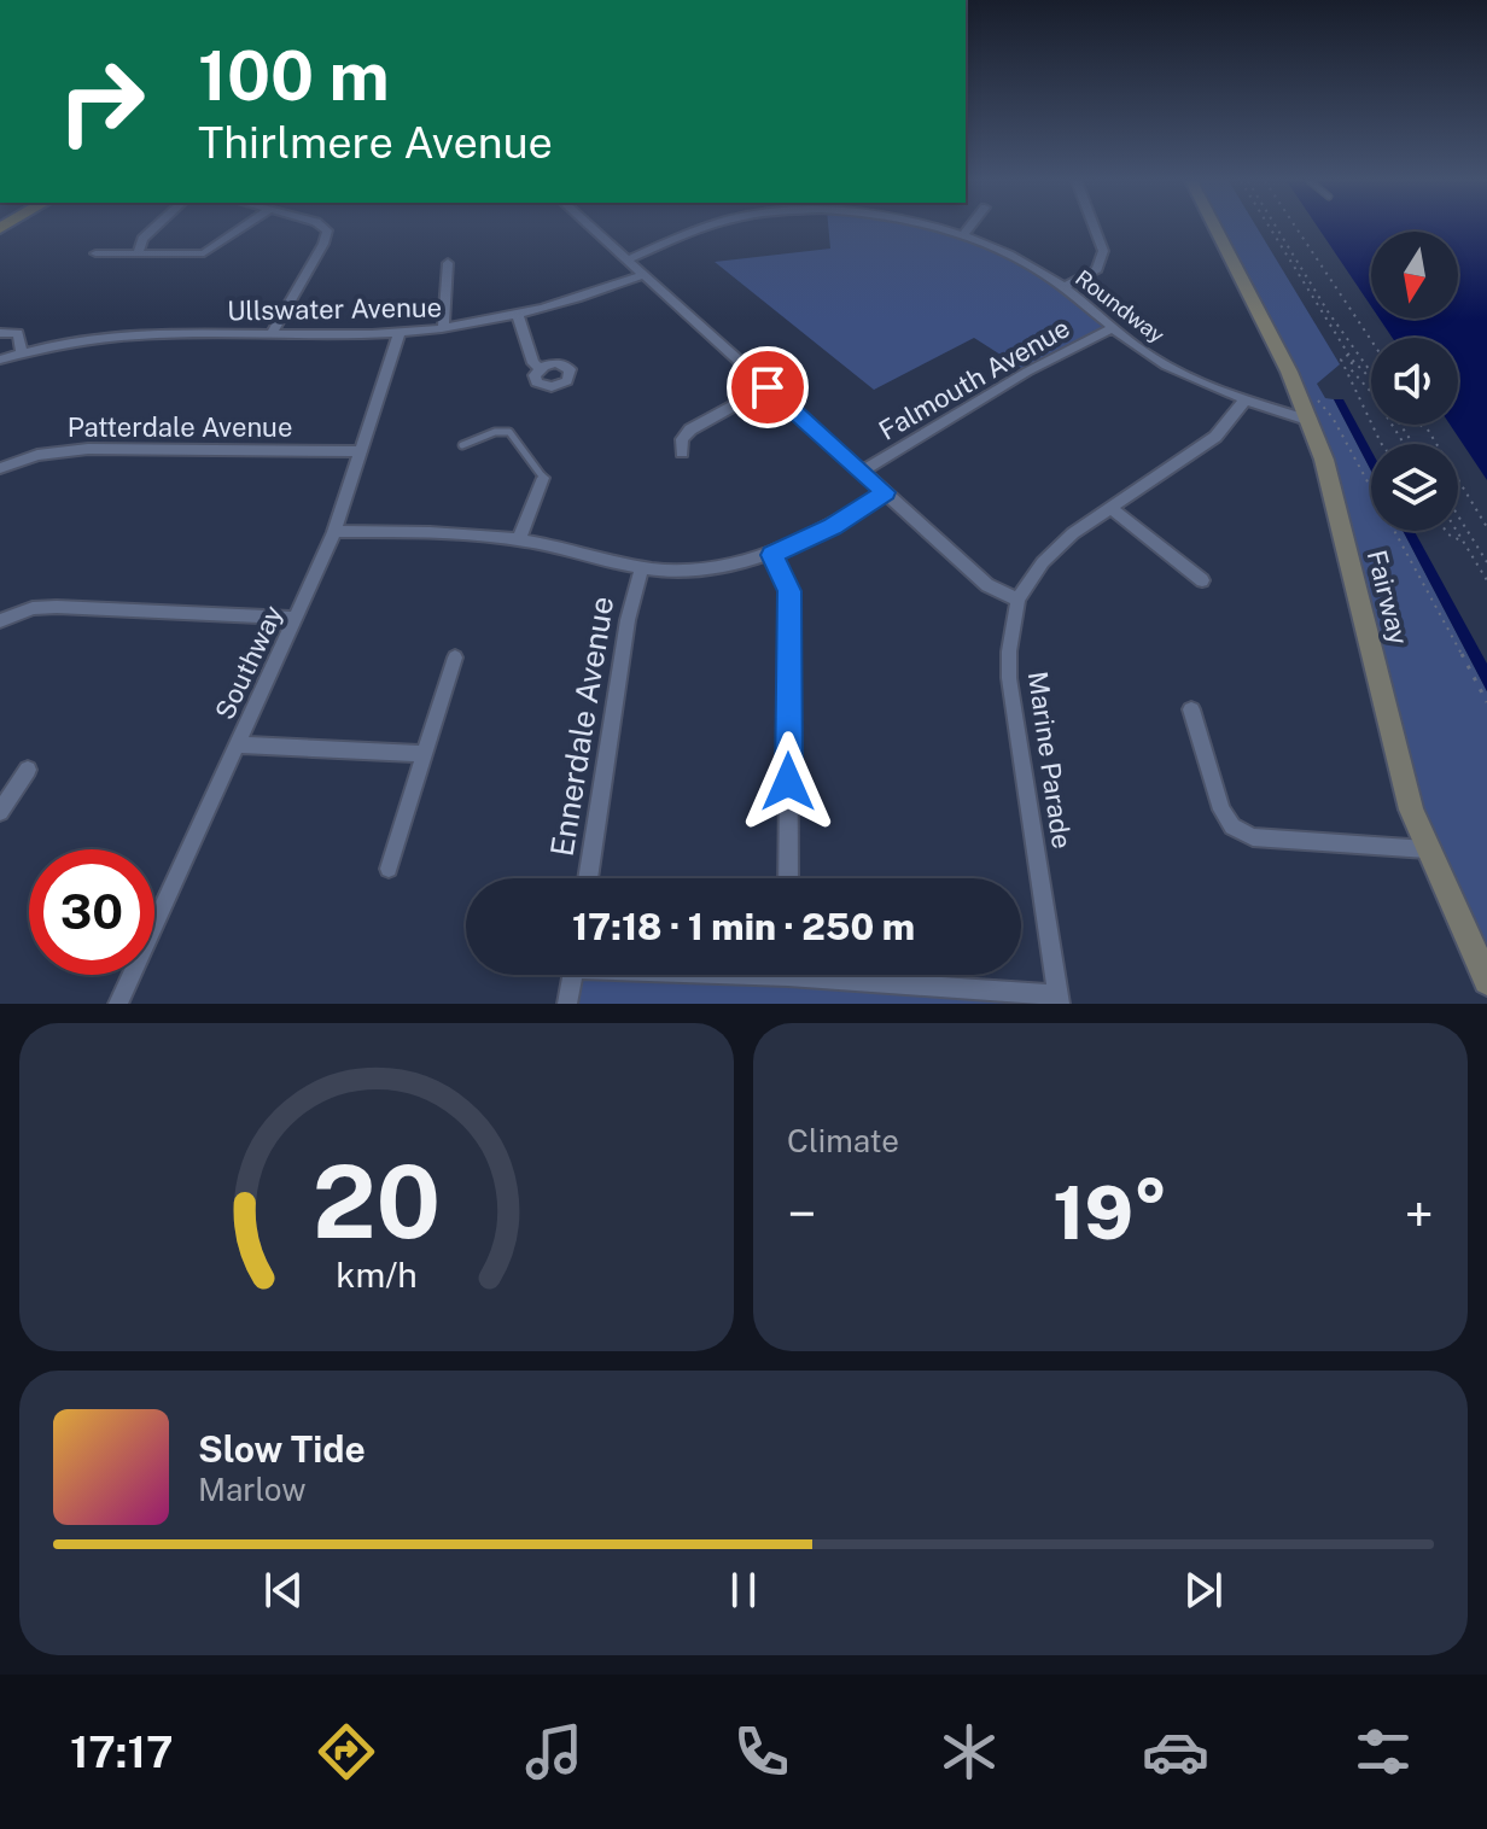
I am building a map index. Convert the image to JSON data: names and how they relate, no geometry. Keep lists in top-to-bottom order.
{
  "streets": {
    "street": [
      "Roundway",
      "Ullswater Avenue",
      "Falmouth Avenue",
      "Patterdale Avenue",
      "Fairway",
      "Southway",
      "Ennerdale Avenue",
      "Marine Parade"
    ]
  },
  "crossings": [
    ["Roundway", "Falmouth Avenue"],
    ["Roundway", "Fairway"],
    ["Roundway", "Marine Parade"],
    ["Ullswater Avenue", "Southway"],
    ["Patterdale Avenue", "Southway"]
  ],
  "north": "bottom",
  "page": {
    "turn": ["100 m", "Thirlmere Avenue"],
    "limit": "30",
    "trip": "17:18 · 1 min · 250 m",
    "tile": "Climate",
    "heat": ["−", "19°", "+"],
    "song": ["Slow Tide", "Marlow"],
    "tabs": "17:17",
    "gauge": ["20", "km/h"]
  }
}
